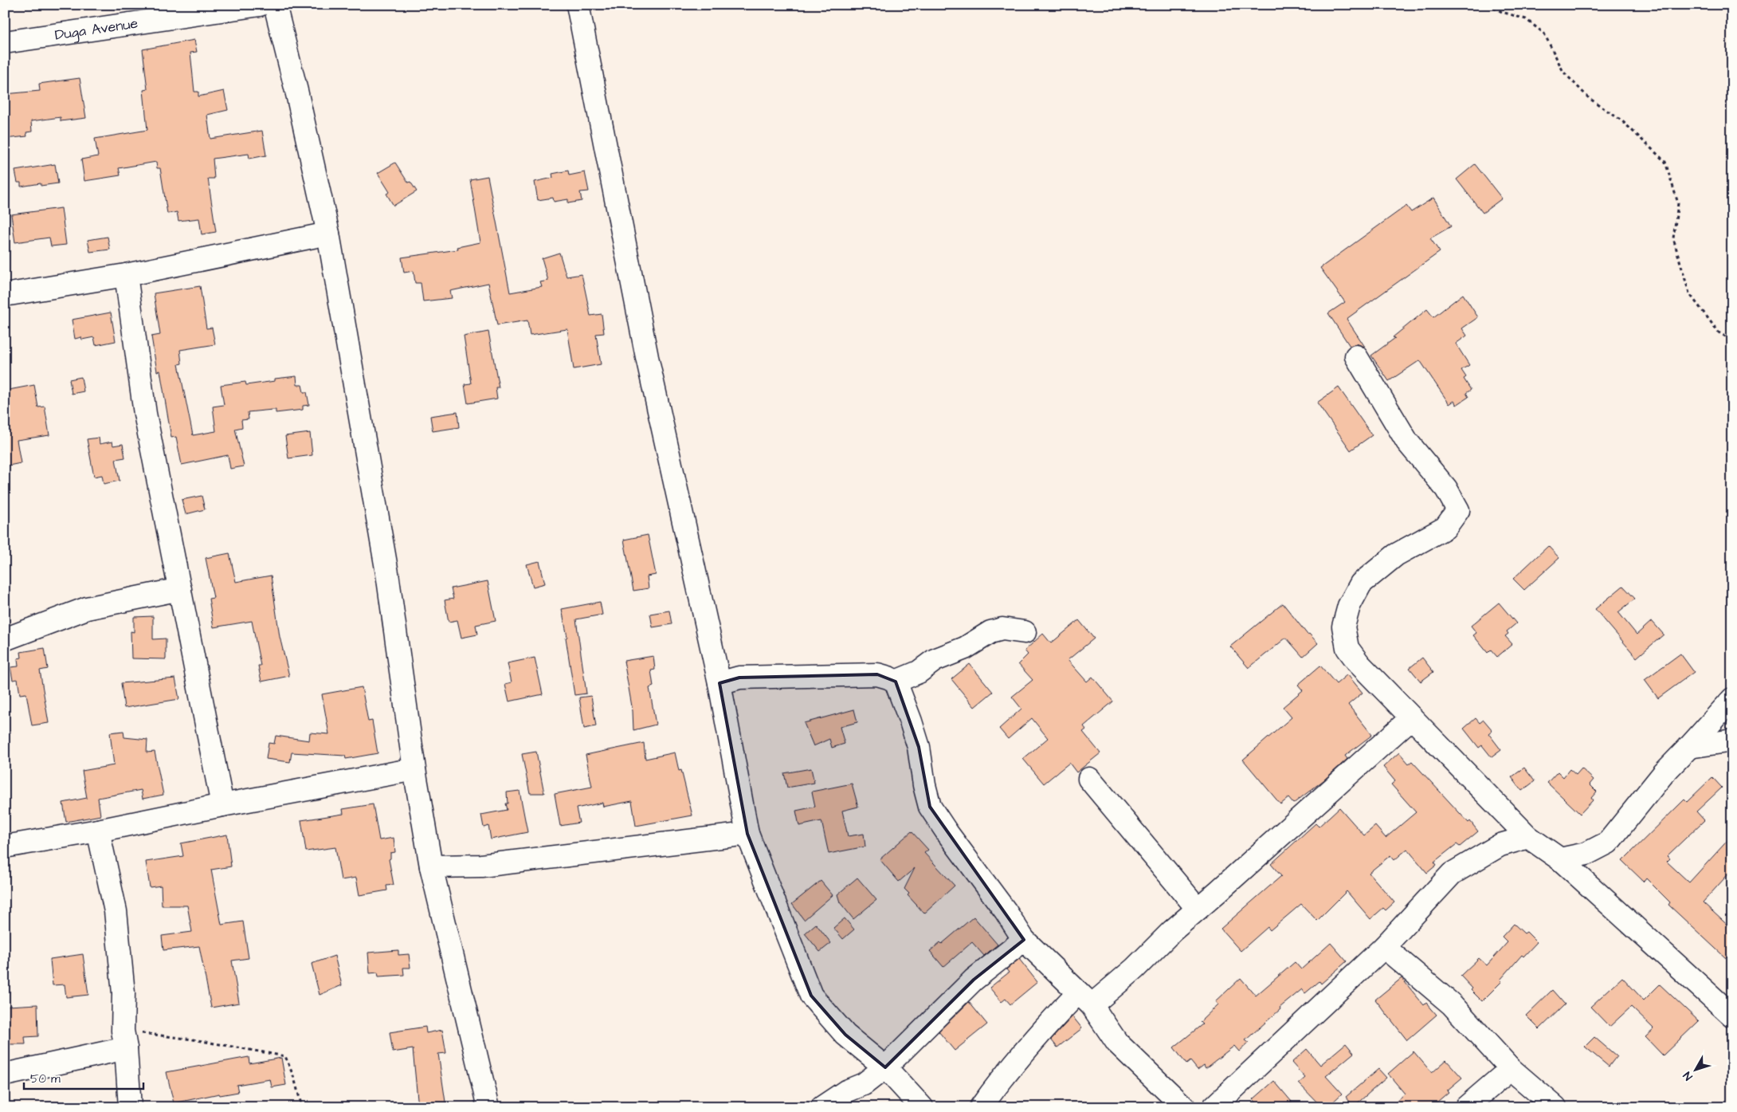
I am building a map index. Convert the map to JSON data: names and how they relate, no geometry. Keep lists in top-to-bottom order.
{
  "streets": {
    "street": ["Duga Avenue"]
  },
  "scale_bar": "50 m",
  "north": "bottom left"
}
